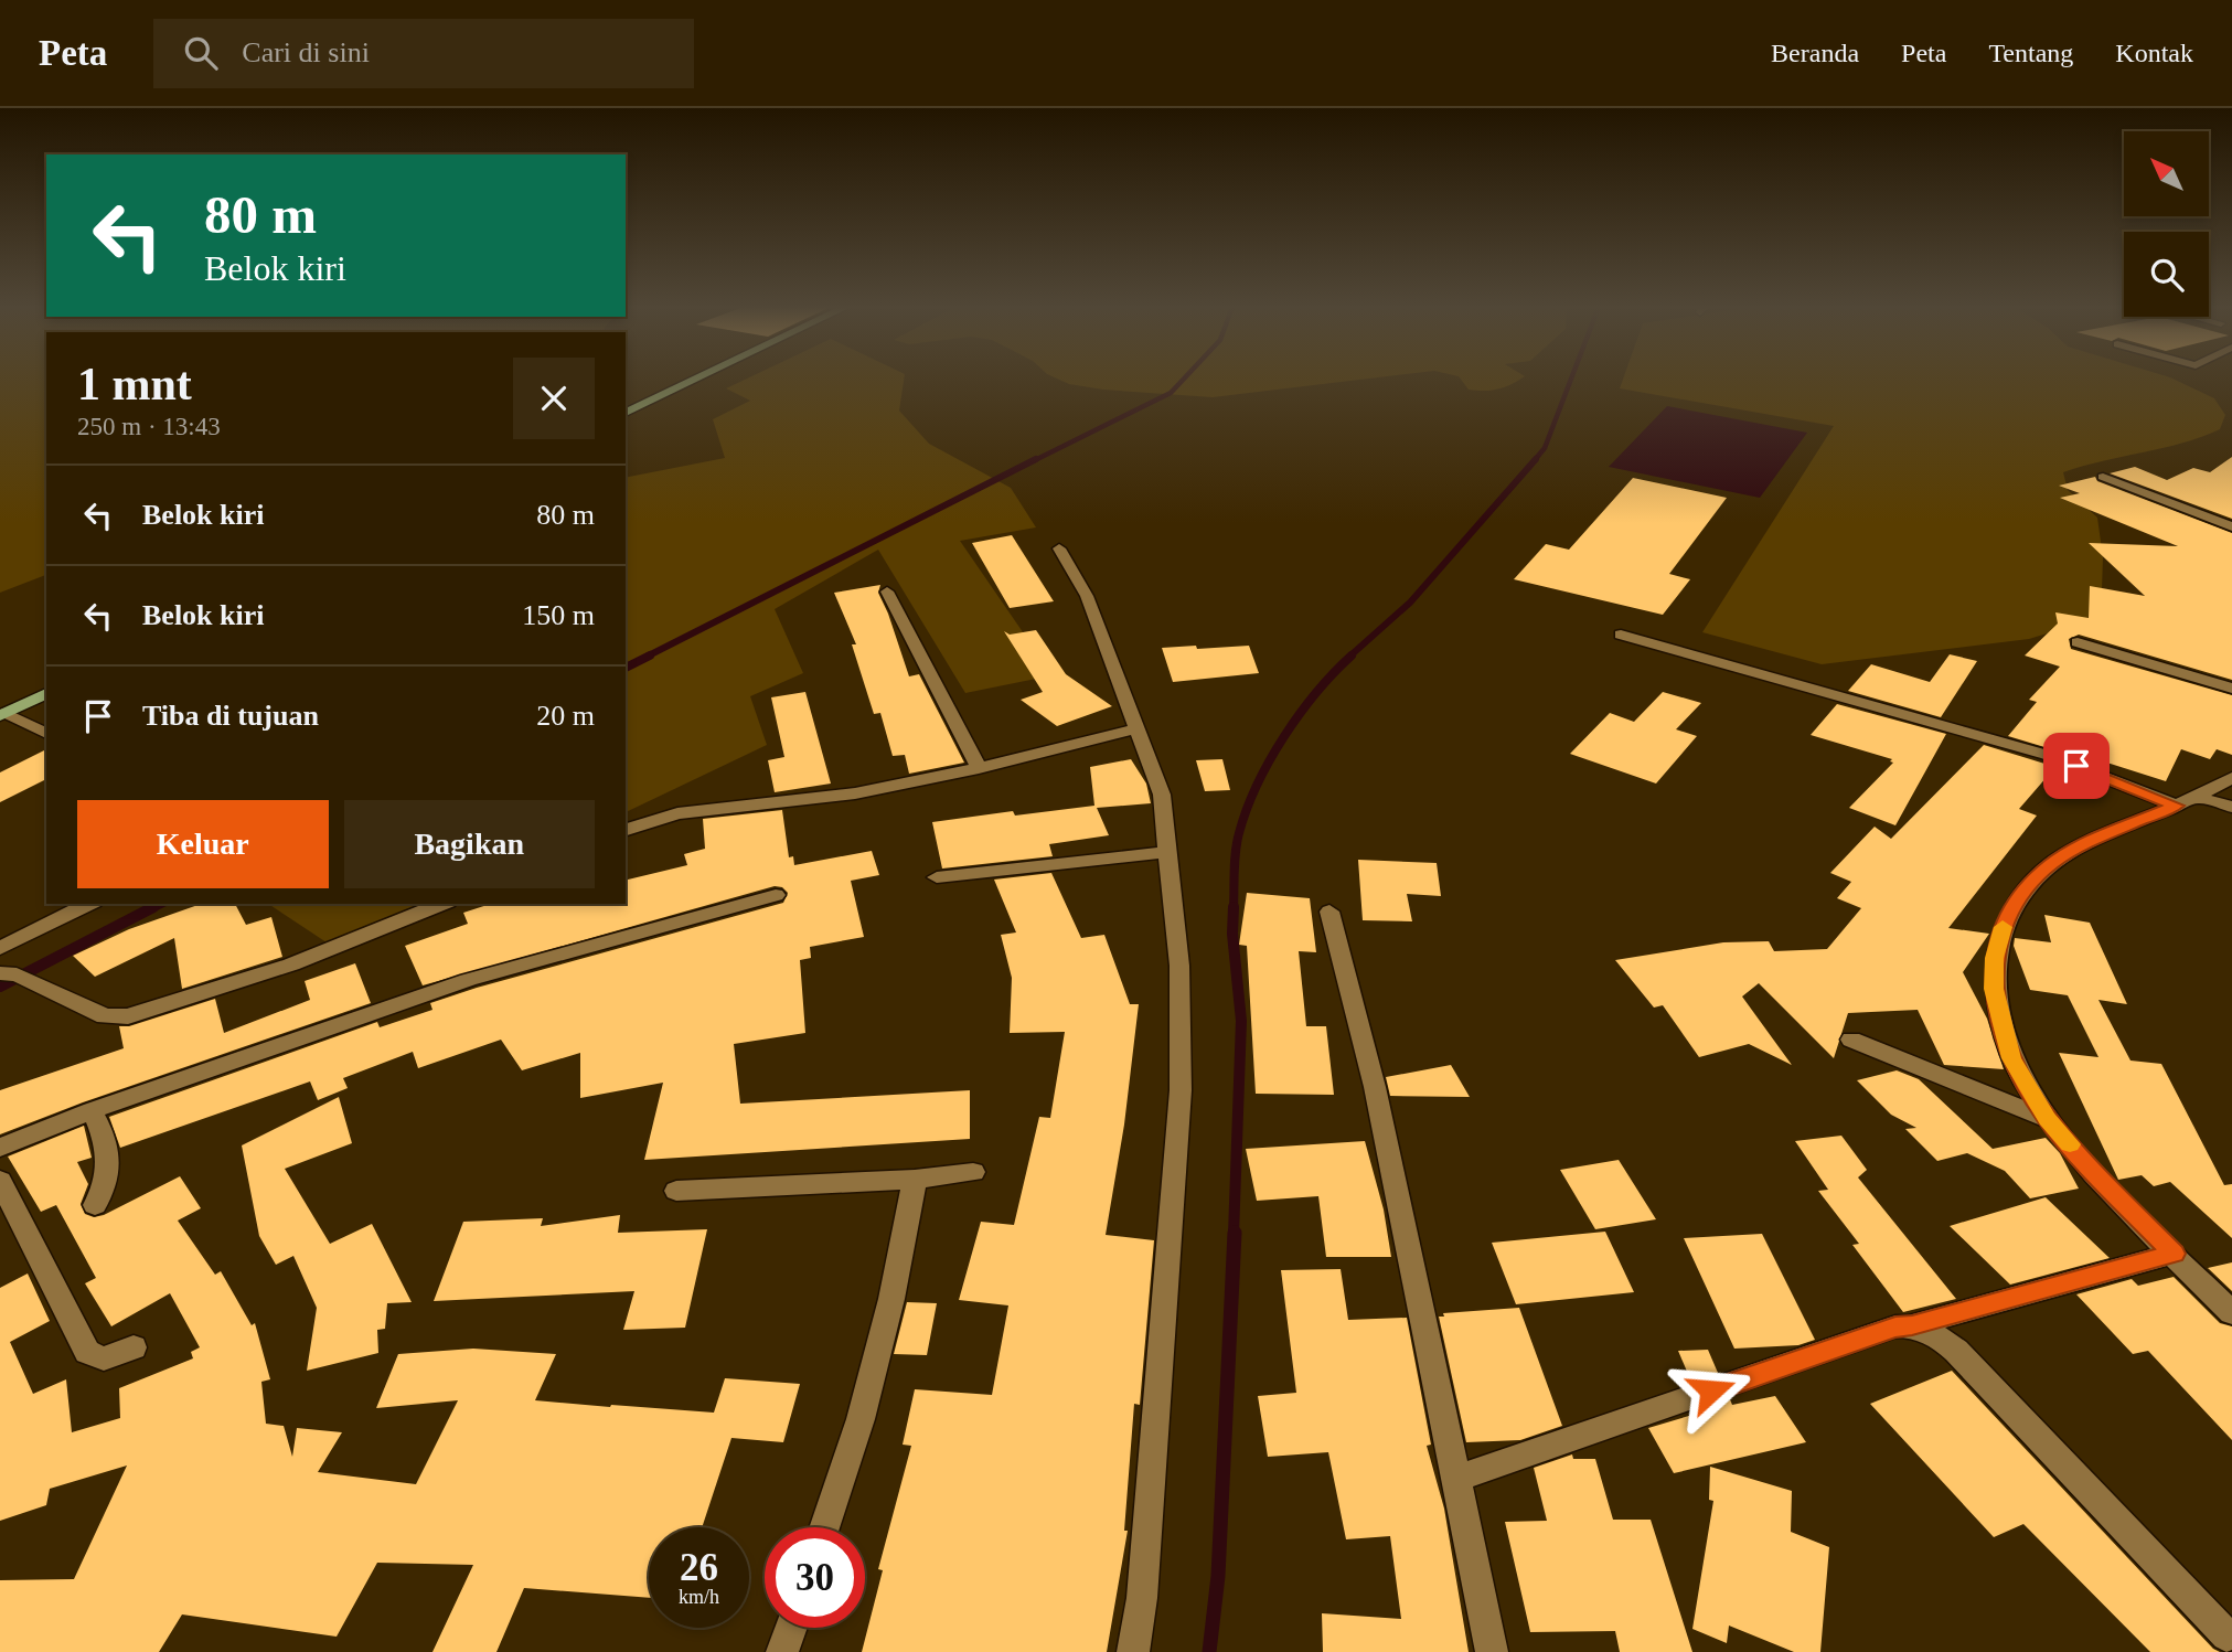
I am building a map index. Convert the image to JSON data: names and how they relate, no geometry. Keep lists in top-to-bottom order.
{
  "north": "top left",
  "page": {
    "header": "Peta",
    "search": "Cari di sini",
    "nav": [
      "Beranda",
      "Peta",
      "Tentang",
      "Kontak"
    ],
    "turn": ["80 m", "Belok kiri"],
    "heading": ["1 mnt", "250 m · 13:43"],
    "list": [
      {
        "name": "Belok kiri",
        "value": "80 m"
      },
      {
        "name": "Belok kiri",
        "value": "150 m"
      },
      {
        "name": "Tiba di tujuan",
        "value": "20 m"
      }
    ],
    "buttons": ["Keluar", "Bagikan"],
    "speed": "26 km/h",
    "limit": "30"
  }
}
